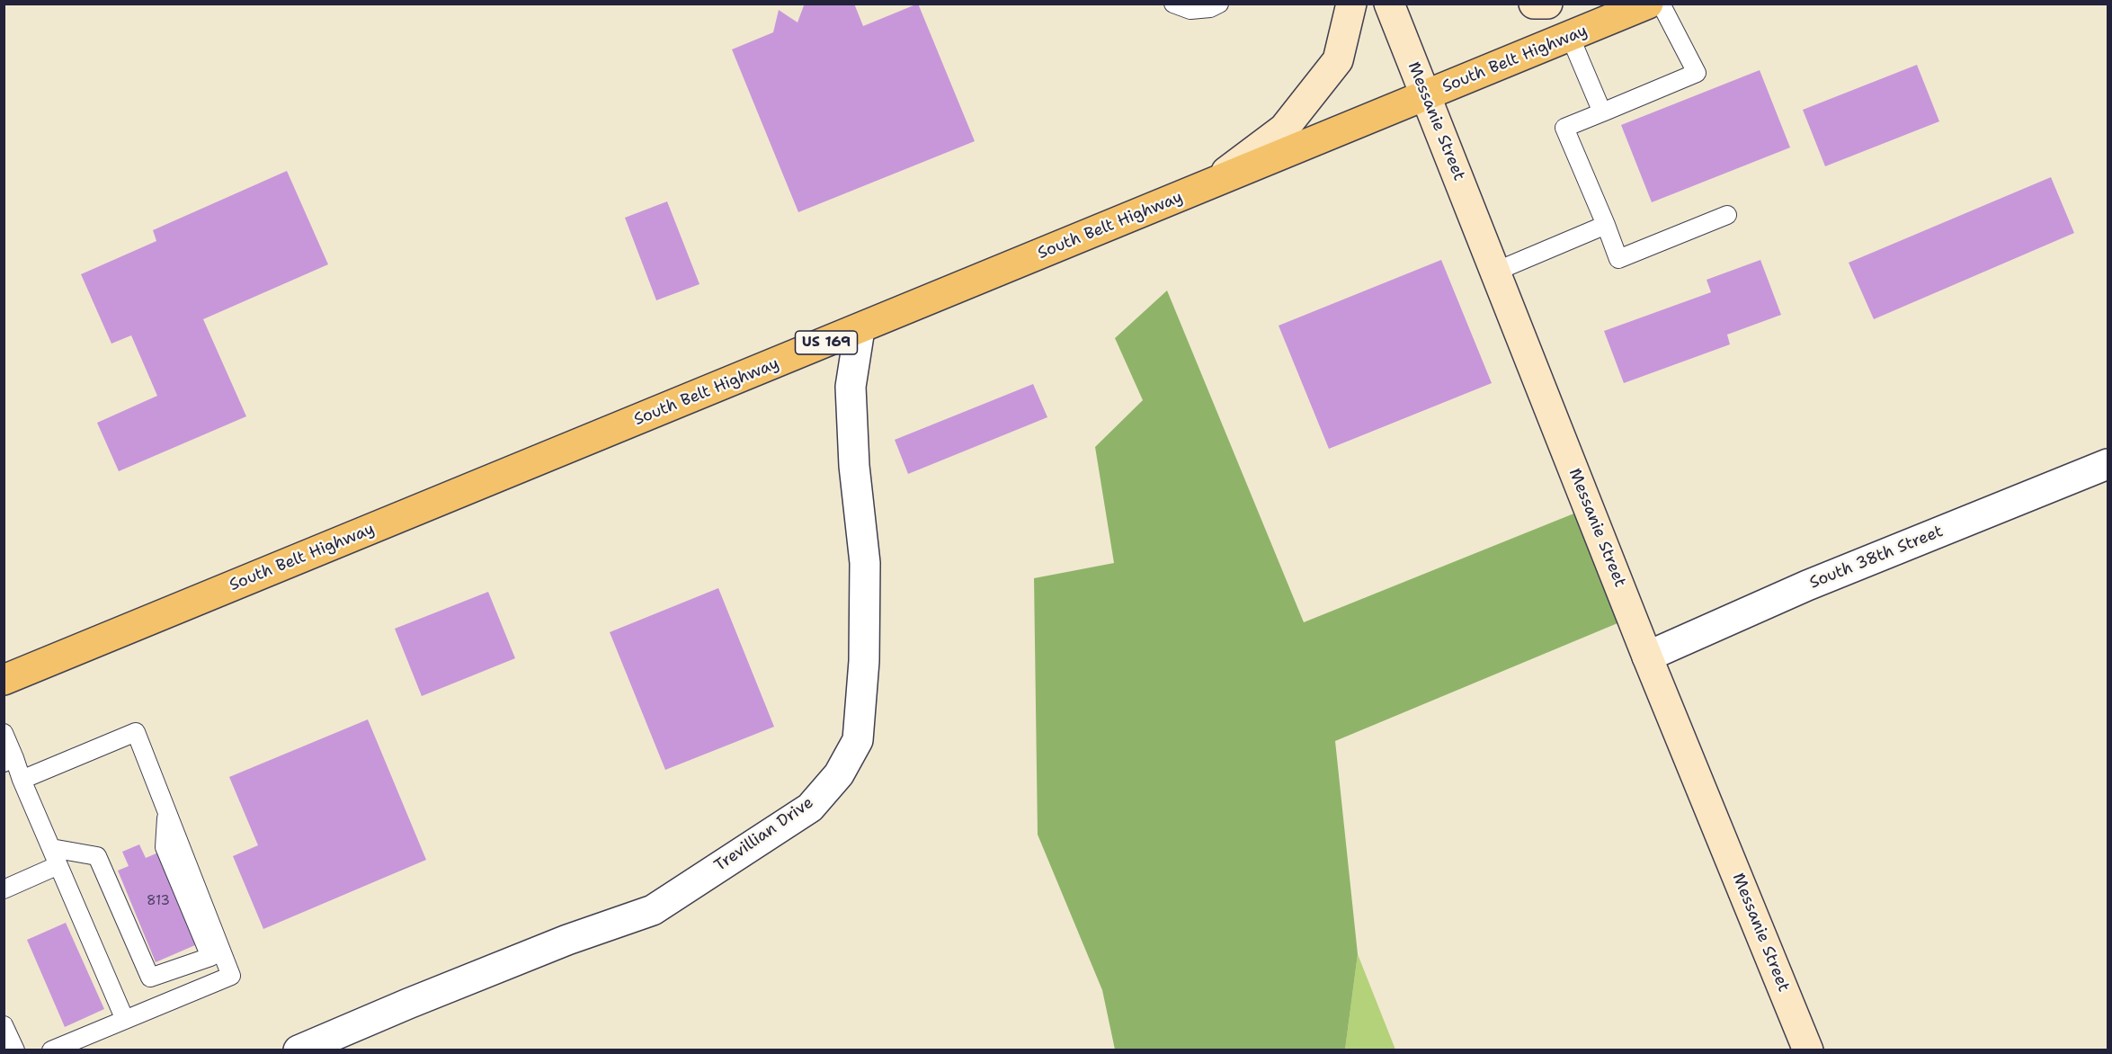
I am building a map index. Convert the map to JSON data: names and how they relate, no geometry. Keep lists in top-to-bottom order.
{
  "streets": {
    "main road": ["South Belt Highway", "US 169"],
    "street": ["Messanie Street", "South 38th Street", "Trevillian Drive"]
  },
  "crossings": [
    ["South Belt Highway", "Messanie Street"],
    ["South Belt Highway", "Trevillian Drive"],
    ["Messanie Street", "South 38th Street"]
  ],
  "house_numbers": ["813"]
}
